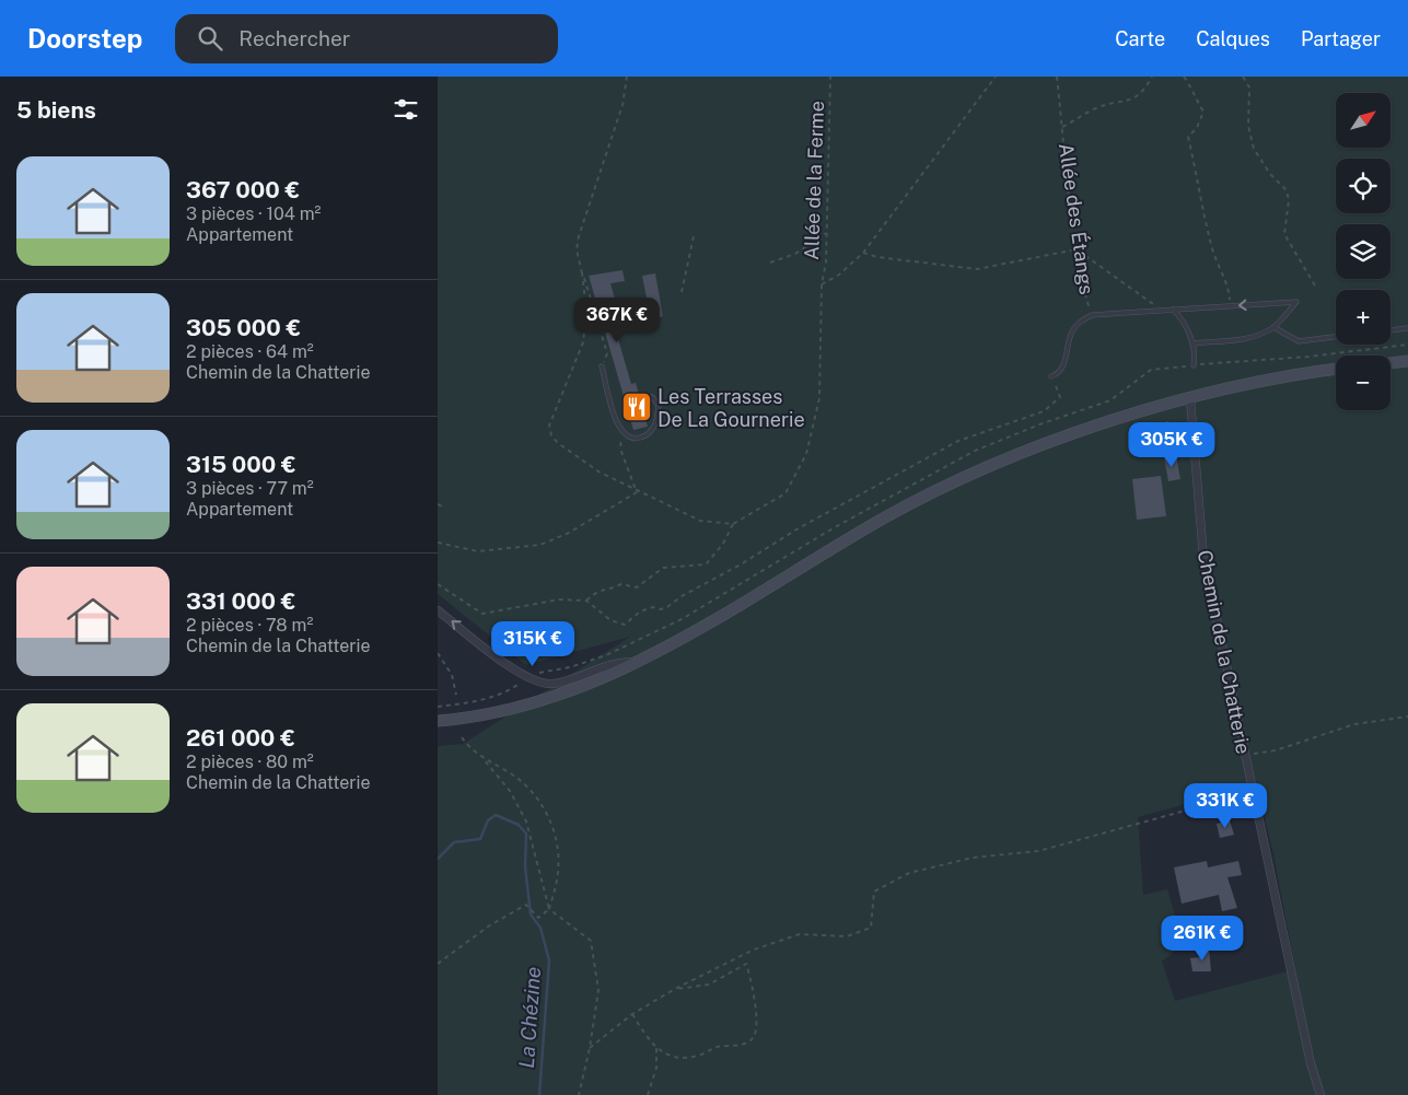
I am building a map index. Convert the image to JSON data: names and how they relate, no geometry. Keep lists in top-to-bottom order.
{
  "streets": {
    "street": ["Chemin de la Chatterie"],
    "lane": ["Allée des Étangs"],
    "path": ["Allée de la Ferme"]
  },
  "water": ["La Chézine"],
  "places": {
    "restaurant": ["Les Terrasses De La Gournerie"]
  },
  "north": "top right",
  "page": {
    "header": "Doorstep",
    "search": "Rechercher",
    "nav": ["Carte", "Calques", "Partager"],
    "heading": "5 biens",
    "map_buttons": ["+", "−"],
    "list": [
      {
        "name": "367 000 €",
        "note": "3 pièces · 104 m² · Appartement"
      },
      {
        "name": "305 000 €",
        "note": "2 pièces · 64 m² · Chemin de la Chatterie"
      },
      {
        "name": "315 000 €",
        "note": "3 pièces · 77 m² · Appartement"
      },
      {
        "name": "331 000 €",
        "note": "2 pièces · 78 m² · Chemin de la Chatterie"
      },
      {
        "name": "261 000 €",
        "note": "2 pièces · 80 m² · Chemin de la Chatterie"
      }
    ],
    "price": [
      "367K €",
      "305K €",
      "315K €",
      "331K €",
      "261K €"
    ]
  }
}
